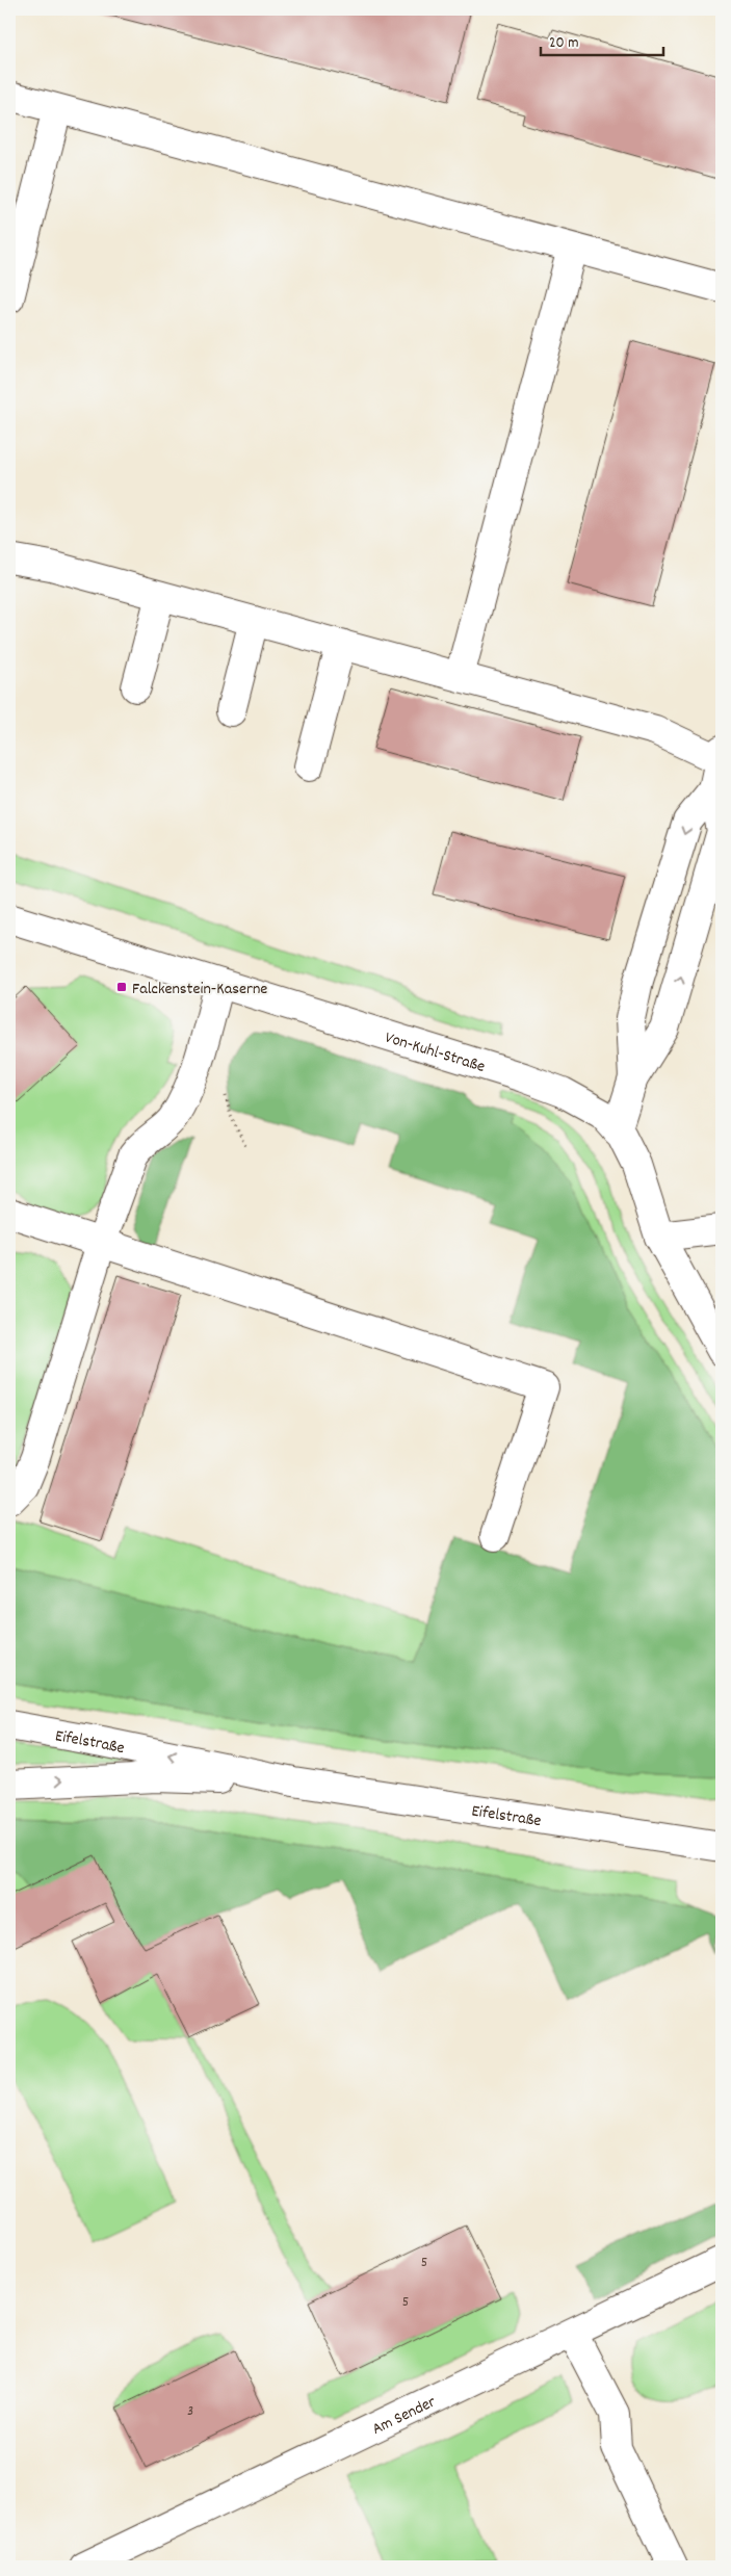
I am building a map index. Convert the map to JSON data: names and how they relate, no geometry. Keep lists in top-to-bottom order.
{
  "streets": {
    "street": ["Von-Kuhl-Straße", "Eifelstraße", "Am Sender"]
  },
  "places": {
    "transit": ["Falckenstein-Kaserne"]
  },
  "house_numbers": ["5", "5", "3"],
  "scale_bar": "20 m"
}
